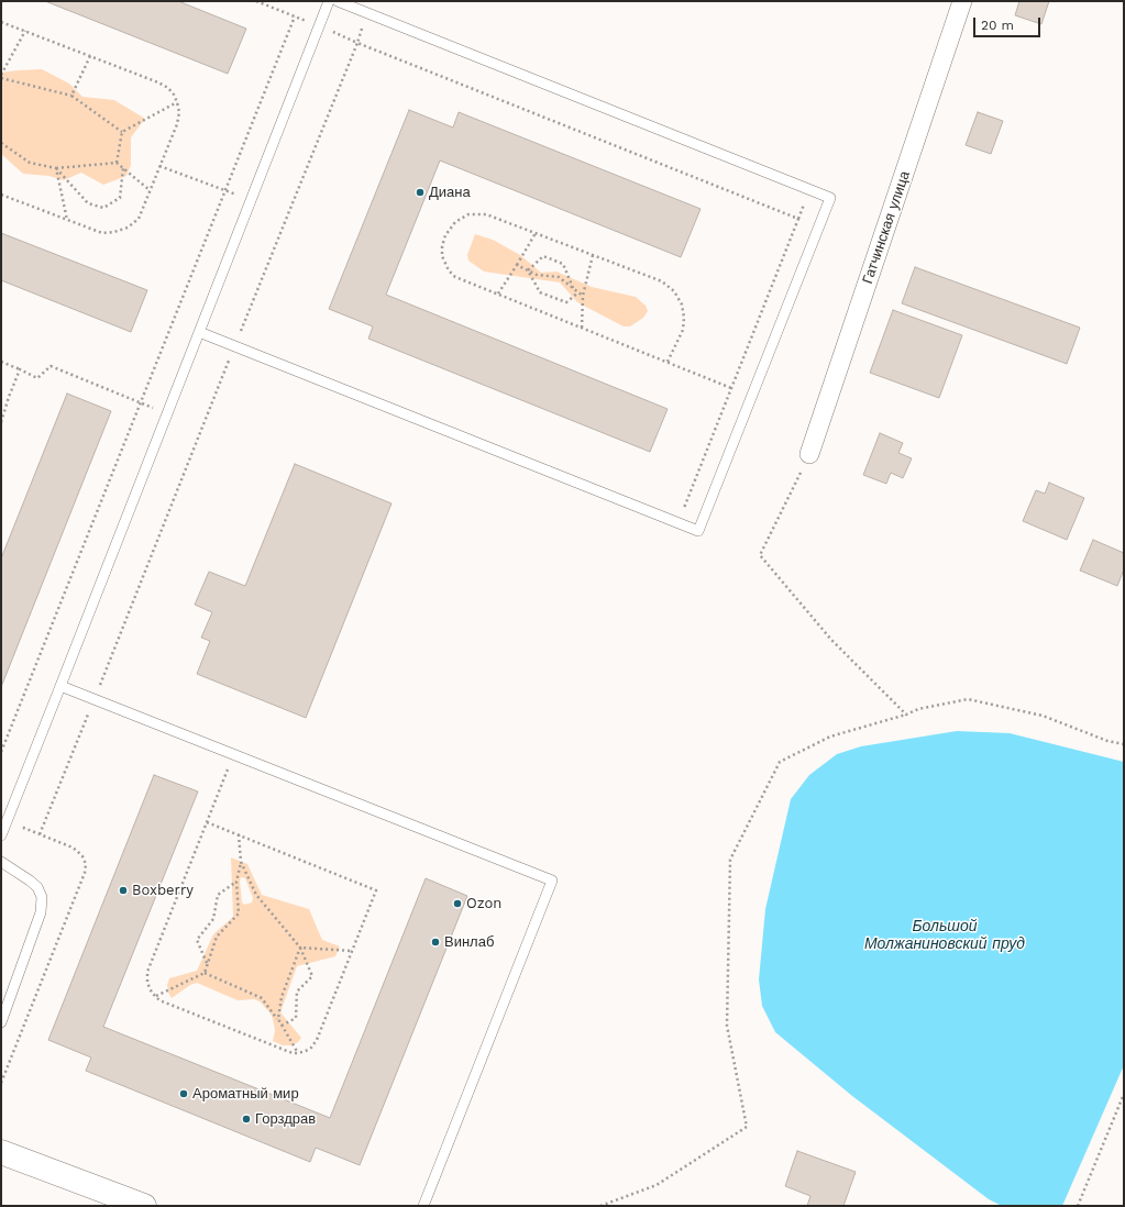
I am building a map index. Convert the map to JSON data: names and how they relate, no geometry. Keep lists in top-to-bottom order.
{
  "streets": {
    "street": ["Гатчинская улица"]
  },
  "water": ["Большой Молжаниновский пруд"],
  "places": [
    "Диана",
    "Boxberry",
    "Ozon",
    "Винлаб",
    "Ароматный мир",
    "Горздрав"
  ],
  "scale_bar": "20 m"
}
